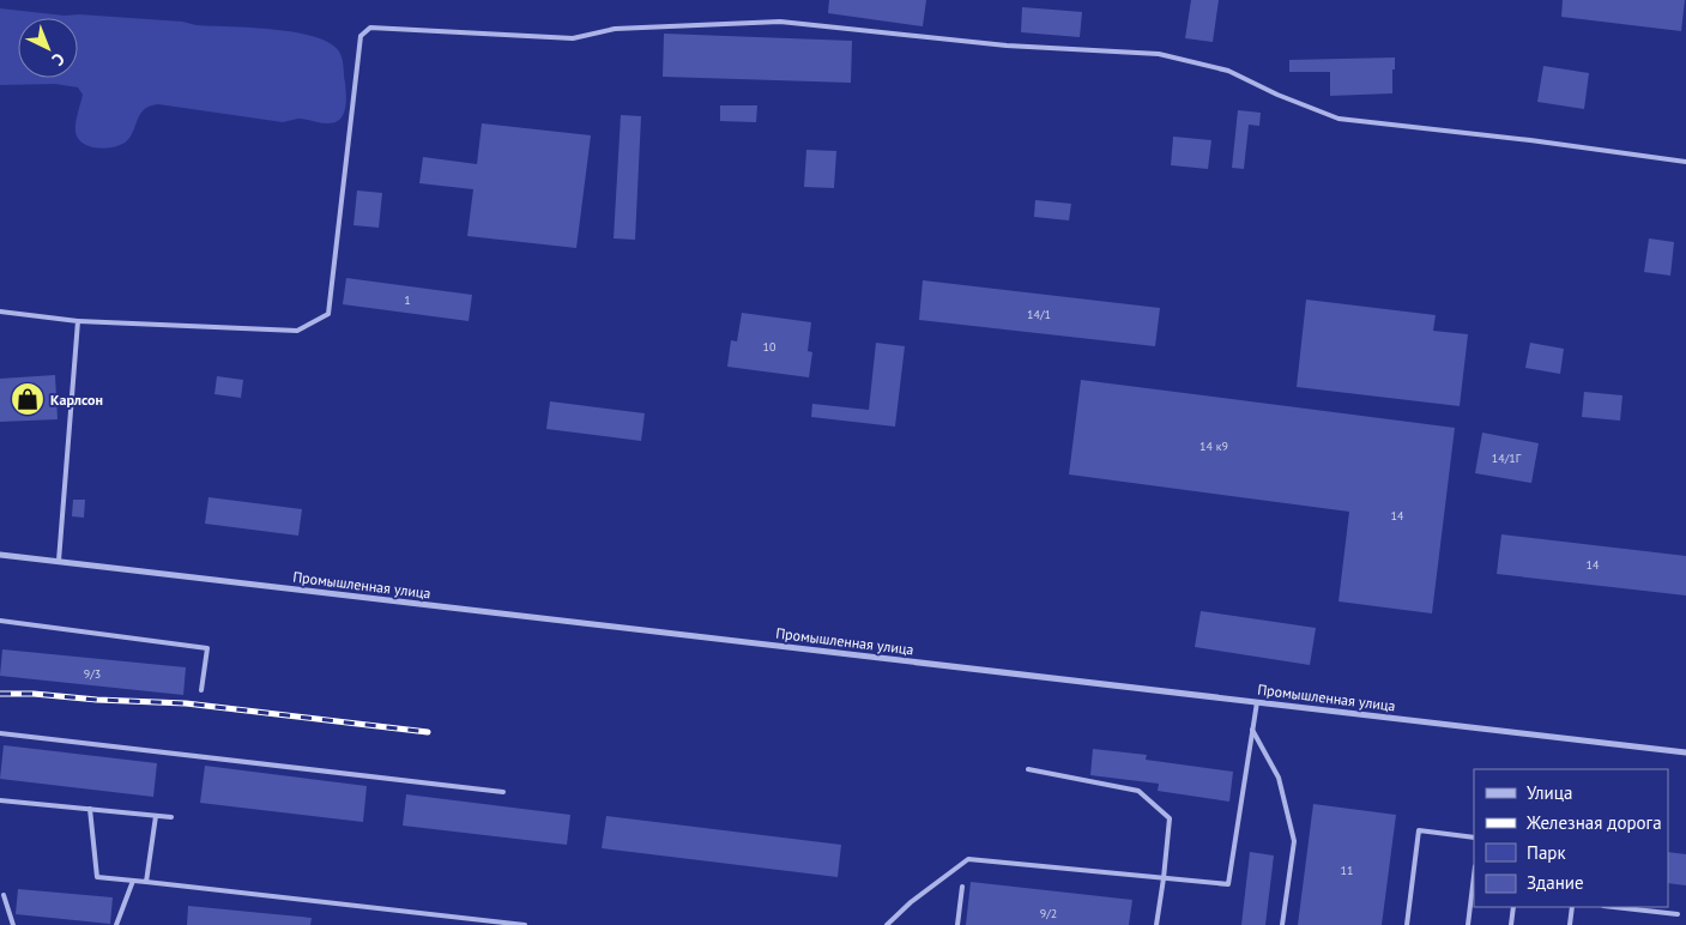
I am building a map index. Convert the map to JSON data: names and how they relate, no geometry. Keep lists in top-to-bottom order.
{
  "streets": {
    "street": ["Промышленная улица"]
  },
  "places": {
    "shop": ["Карлсон"]
  },
  "house_numbers": [
    "1",
    "14/1",
    "10",
    "14 к9",
    "14/1Г",
    "14",
    "14",
    "9/3",
    "11",
    "9/2"
  ],
  "legend": [
    "Улица",
    "Железная дорога",
    "Парк",
    "Здание"
  ],
  "north": "bottom right"
}
